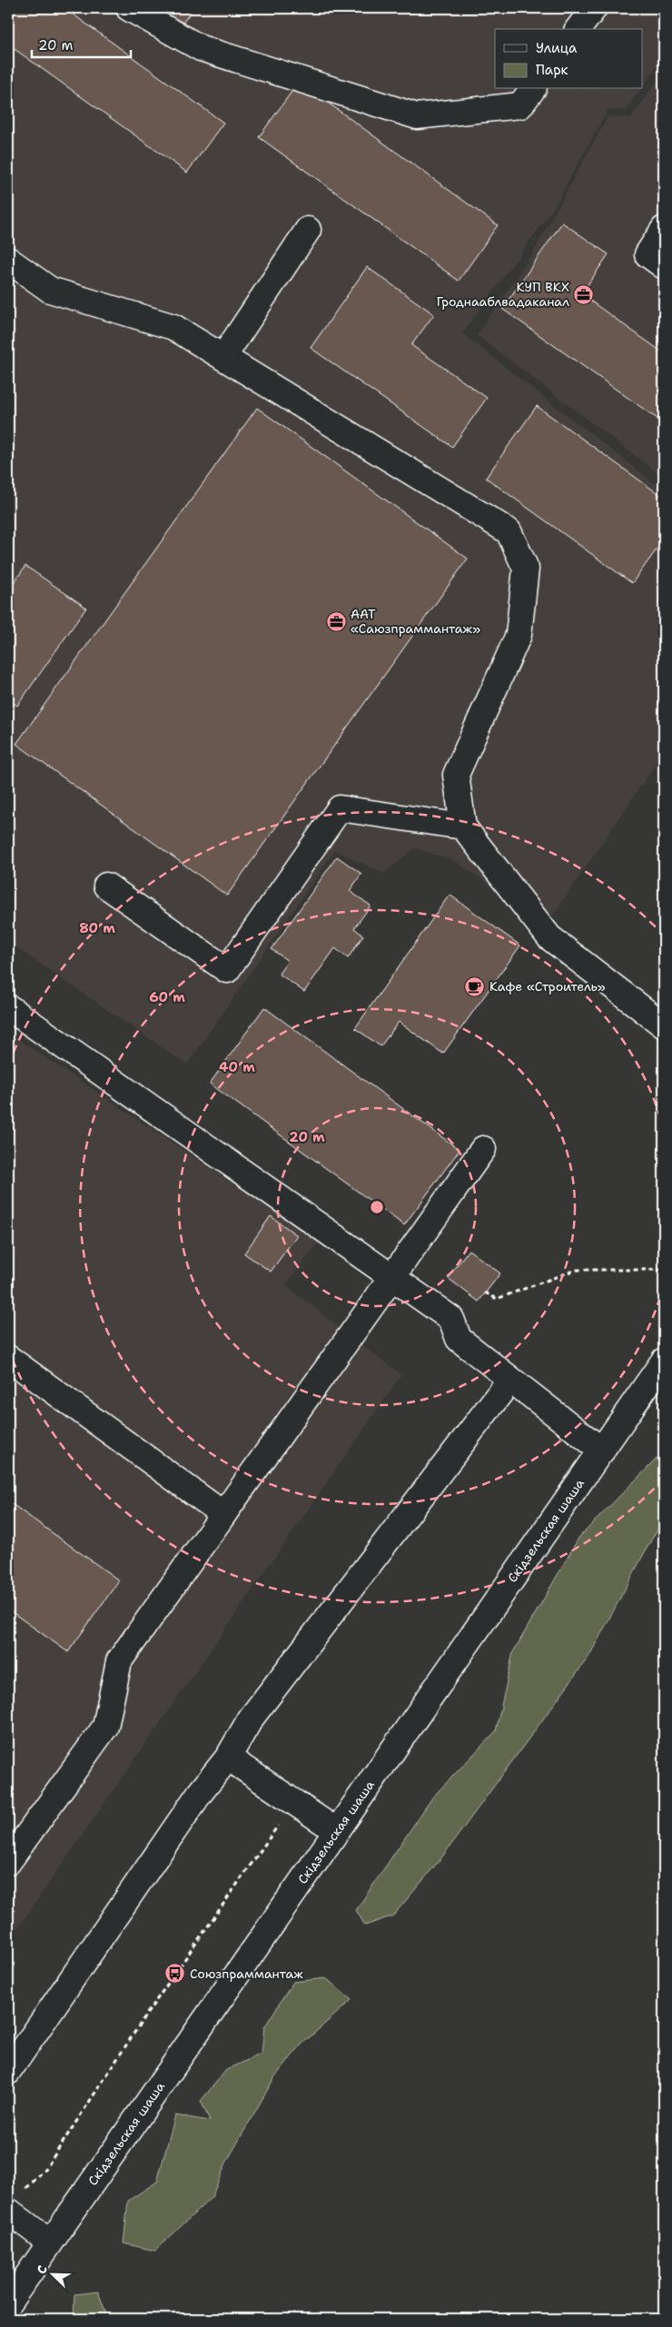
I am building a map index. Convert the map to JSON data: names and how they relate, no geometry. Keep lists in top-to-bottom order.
{
  "streets": {
    "street": ["Скідзельская шаша"]
  },
  "places": {
    "office": ["КУП ВКХ Гроднааблвадаканал", "ААТ «Саюзпраммантаж»"],
    "cafe": ["Кафе «Строитель»"],
    "bus stop": ["Союзпраммантаж"]
  },
  "legend": ["Улица", "Парк"],
  "scale_bar": "20 m",
  "north": "top left",
  "rings": [
    "80 m",
    "60 m",
    "40 m",
    "20 m"
  ]
}
